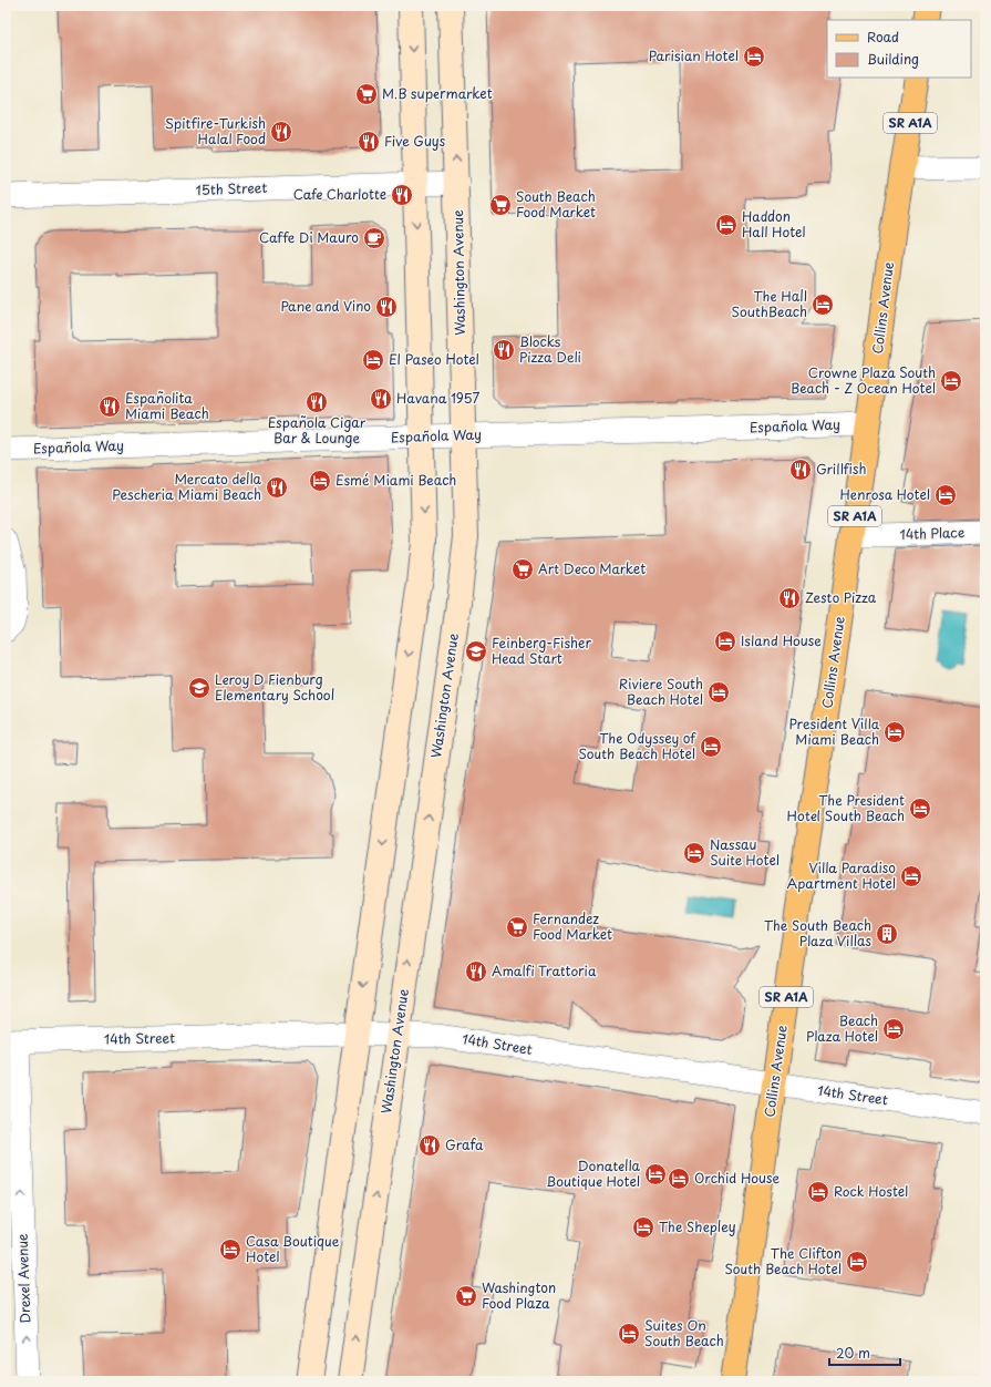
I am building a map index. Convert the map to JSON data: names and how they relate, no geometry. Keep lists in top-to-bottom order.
{
  "streets": {
    "main road": ["SR A1A", "Washington Avenue", "Collins Avenue"],
    "street": [
      "15th Street",
      "Española Way",
      "14th Place",
      "14th Street",
      "Drexel Avenue"
    ]
  },
  "crossings": [
    ["15th Street", "Washington Avenue"],
    ["Washington Avenue", "Española Way"],
    ["Washington Avenue", "14th Street"],
    ["Collins Avenue", "Española Way"],
    ["Collins Avenue", "14th Place"],
    ["Collins Avenue", "14th Street"],
    ["14th Street", "Drexel Avenue"]
  ],
  "one_way": ["Drexel Avenue"],
  "places": {
    "hotel": [
      "Parisian Hotel",
      "Haddon Hall Hotel",
      "The Hall SouthBeach",
      "El Paseo Hotel",
      "Crowne Plaza South Beach - Z Ocean Hotel",
      "Esmé Miami Beach",
      "Henrosa Hotel",
      "Island House",
      "Riviere South Beach Hotel",
      "President Villa Miami Beach",
      "The Odyssey of South Beach Hotel",
      "The President Hotel South Beach",
      "Nassau Suite Hotel",
      "Villa Paradiso Apartment Hotel",
      "Beach Plaza Hotel",
      "Donatella Boutique Hotel",
      "Orchid House",
      "Rock Hostel",
      "The Shepley",
      "Casa Boutique Hotel",
      "The Clifton South Beach Hotel",
      "Suites On South Beach"
    ],
    "supermarket": [
      "M.B supermarket",
      "South Beach Food Market",
      "Art Deco Market",
      "Fernandez Food Market",
      "Washington Food Plaza"
    ],
    "restaurant": [
      "Spitfire-Turkish Halal Food",
      "Five Guys",
      "Cafe Charlotte",
      "Pane and Vino",
      "Blocks Pizza Deli",
      "Havana 1957",
      "Española Cigar Bar & Lounge",
      "Españolita Miami Beach",
      "Grillfish",
      "Mercato della Pescheria Miami Beach",
      "Zesto Pizza",
      "Amalfi Trattoria",
      "Grafa"
    ],
    "cafe": ["Caffe Di Mauro"],
    "school or university": ["Feinberg-Fisher Head Start", "Leroy D Fienburg Elementary School"],
    "building": ["The South Beach Plaza Villas"]
  },
  "legend": ["Road", "Building"],
  "scale_bar": "20 m"
}
